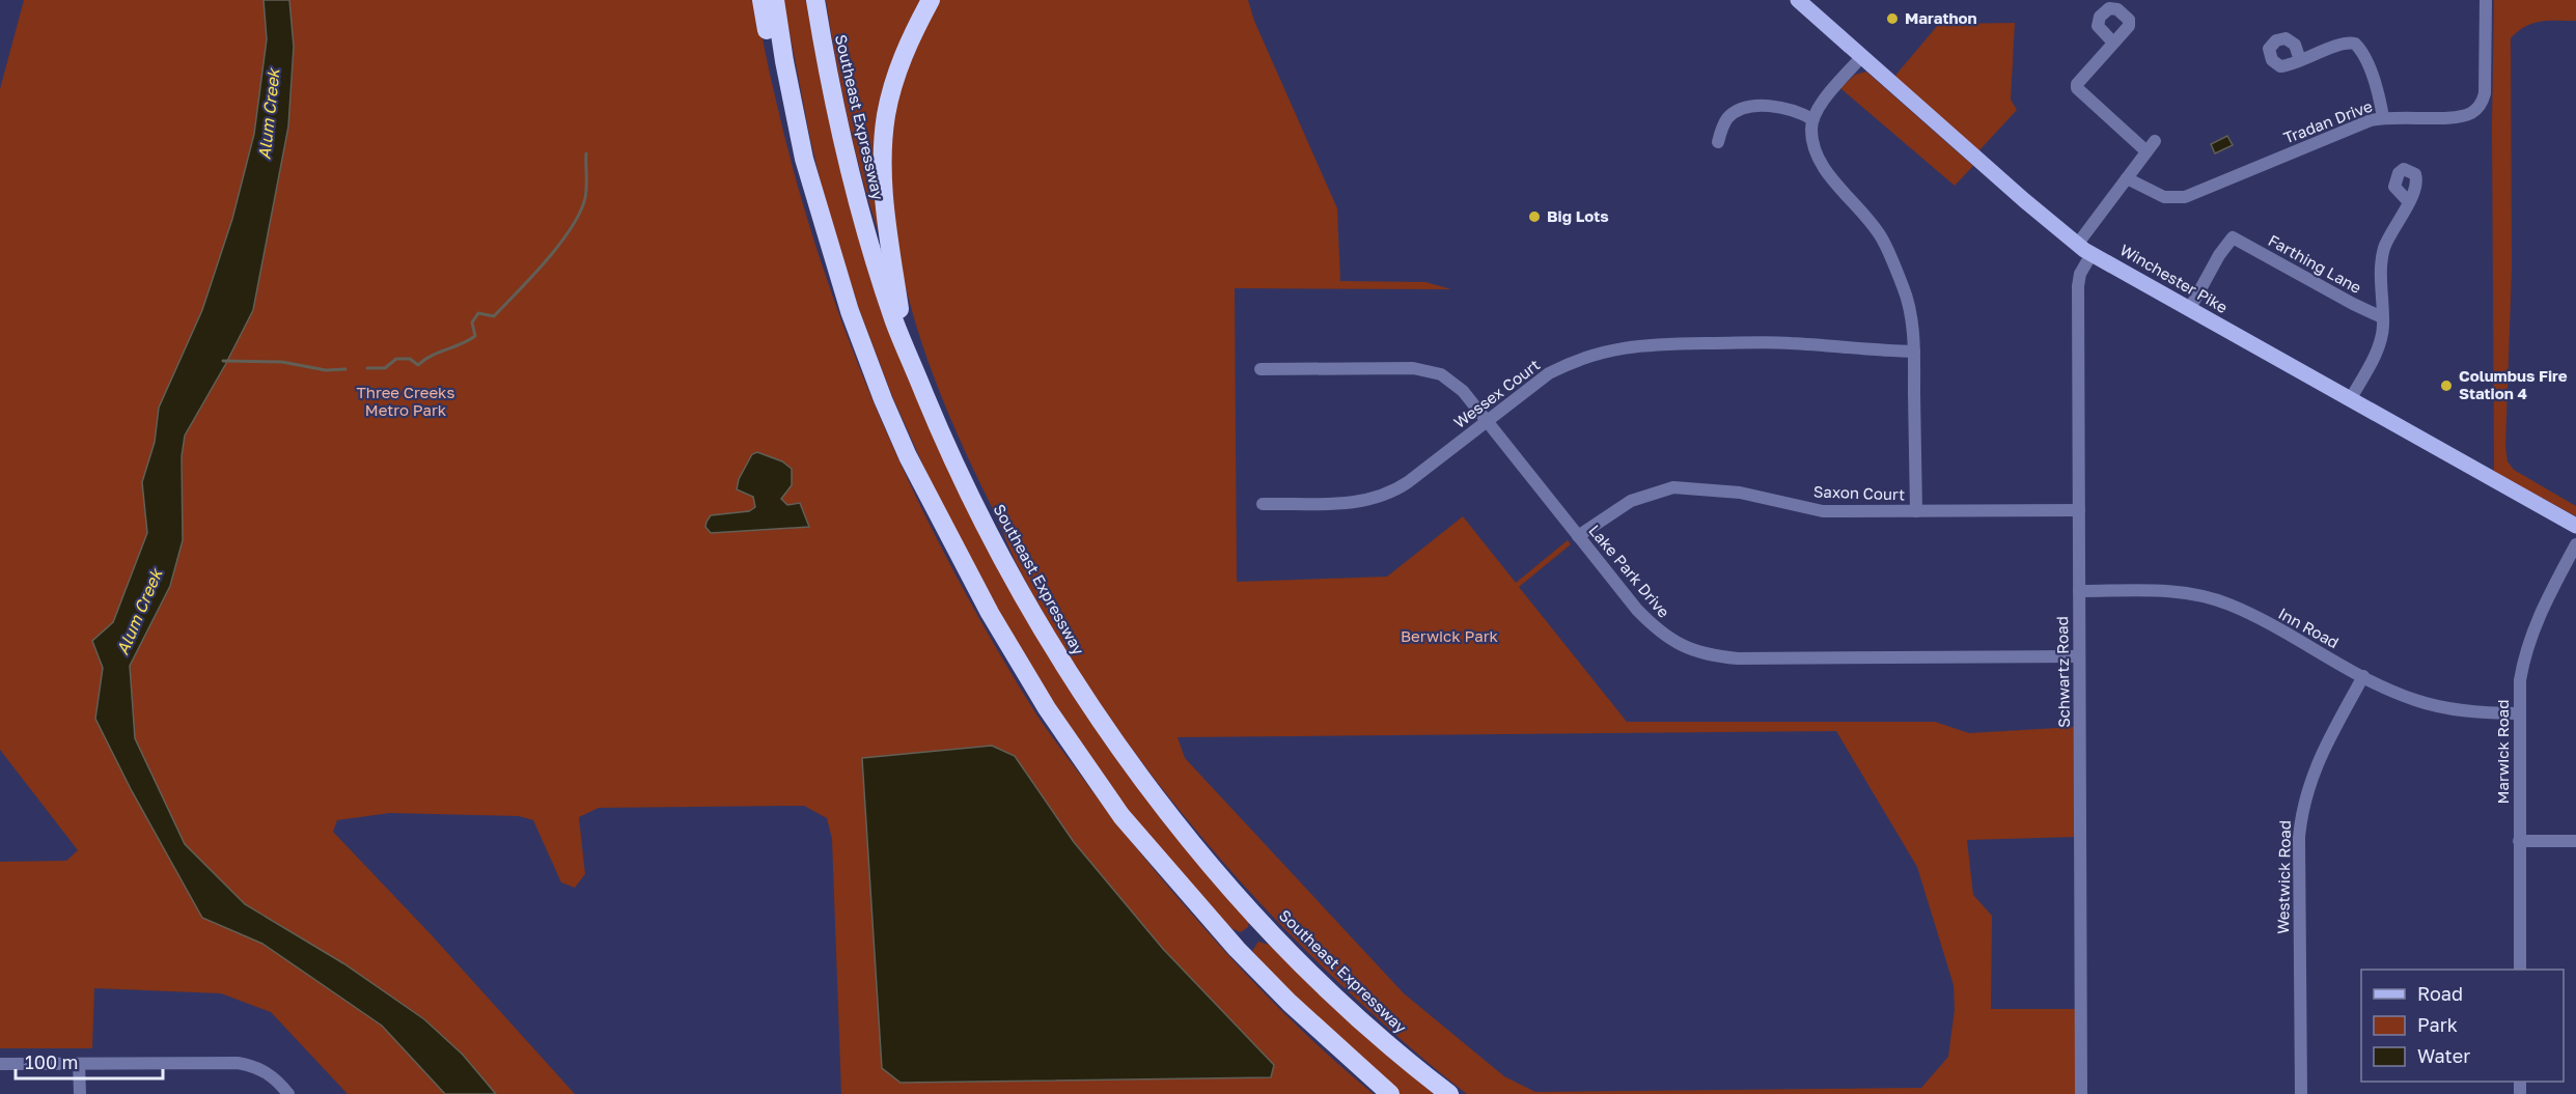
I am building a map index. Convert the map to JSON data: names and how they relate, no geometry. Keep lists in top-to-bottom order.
{
  "streets": {
    "highway": ["Southeast Expressway"],
    "main road": ["Winchester Pike"],
    "street": [
      "Tradan Drive",
      "Farthing Lane",
      "Wessex Court",
      "Saxon Court",
      "Lake Park Drive",
      "Inn Road",
      "Schwartz Road",
      "Marwick Road",
      "Westwick Road"
    ]
  },
  "crossings": [
    ["Farthing Lane", "Winchester Pike"],
    ["Winchester Pike", "Schwartz Road"],
    ["Wessex Court", "Lake Park Drive"],
    ["Saxon Court", "Lake Park Drive"],
    ["Saxon Court", "Schwartz Road"],
    ["Lake Park Drive", "Schwartz Road"],
    ["Inn Road", "Schwartz Road"],
    ["Inn Road", "Marwick Road"],
    ["Inn Road", "Westwick Road"]
  ],
  "water": ["Alum Creek"],
  "parks": ["Three Creeks Metro Park", "Berwick Park"],
  "places": ["Marathon", "Big Lots", "Columbus Fire Station 4"],
  "legend": ["Road", "Park", "Water"],
  "scale_bar": "100 m"
}
